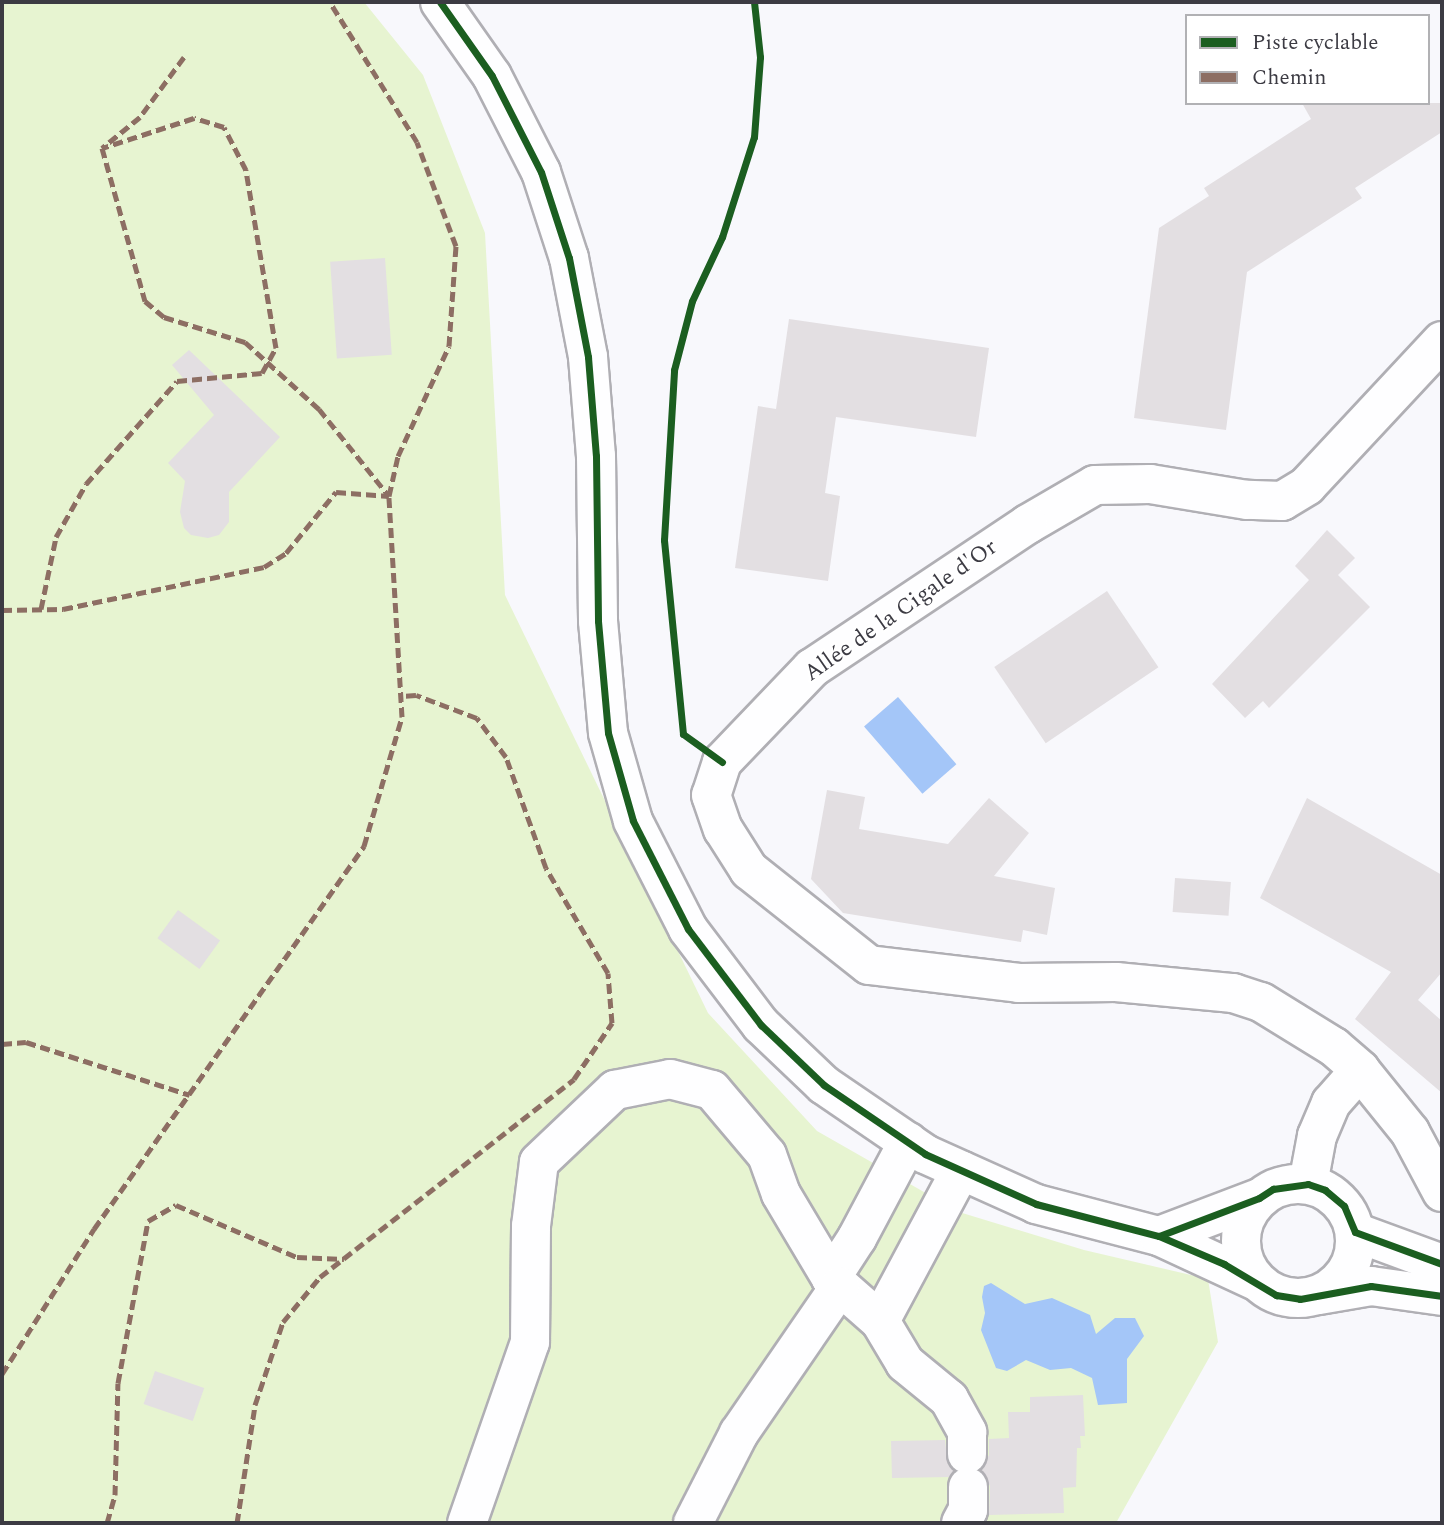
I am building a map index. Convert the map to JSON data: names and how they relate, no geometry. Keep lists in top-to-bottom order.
{
  "streets": {
    "main road": ["Allée de la Cigale d'Or"]
  },
  "legend": ["Piste cyclable", "Chemin"]
}
